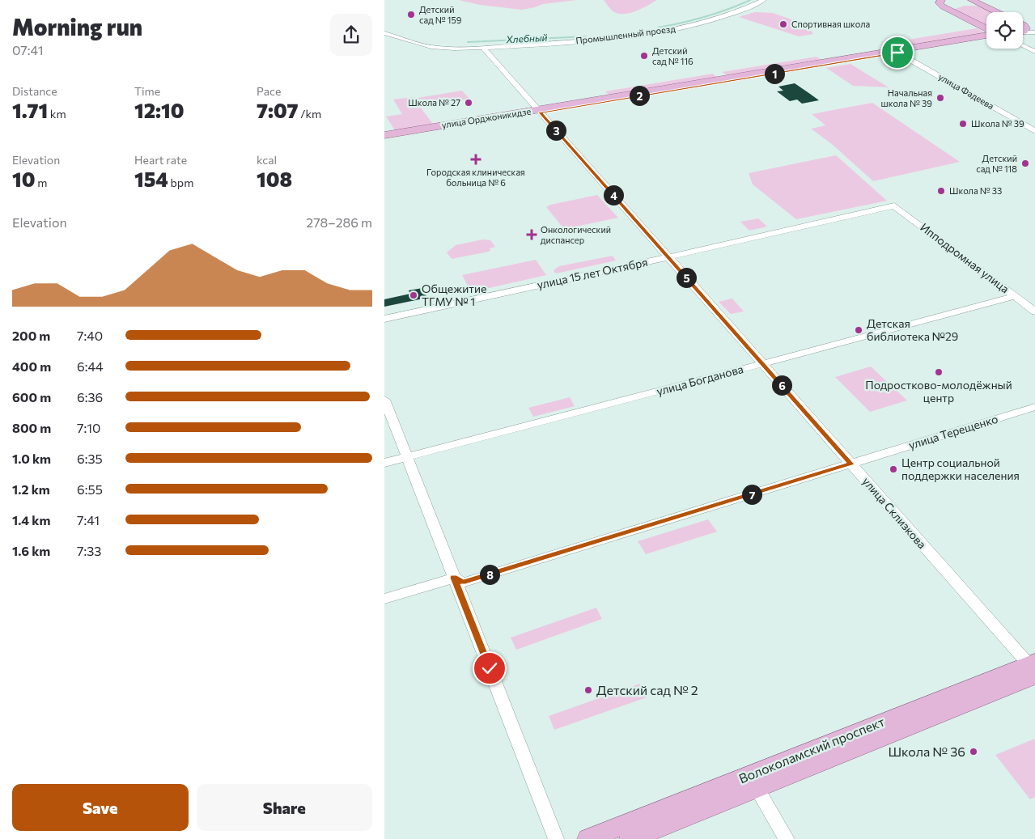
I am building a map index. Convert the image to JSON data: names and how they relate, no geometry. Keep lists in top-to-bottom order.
{
  "streets": {
    "main road": ["улица Орджоникидзе", "Волоколамский проспект"],
    "street": [
      "Промышленный проезд",
      "улица Фадеева",
      "Ипподромная улица",
      "улица 15 лет Октября",
      "улица Богданова",
      "улица Терещенко",
      "улица Склизкова"
    ]
  },
  "crossings": [
    ["Промышленный проезд", "улица Склизкова"],
    ["улица Фадеева", "улица Орджоникидзе"],
    ["улица Орджоникидзе", "улица Склизкова"],
    ["Ипподромная улица", "улица 15 лет Октября"],
    ["Ипподромная улица", "улица Богданова"],
    ["улица 15 лет Октября", "улица Склизкова"],
    ["улица Богданова", "улица Склизкова"],
    ["улица Терещенко", "улица Склизкова"],
    ["улица Склизкова", "Волоколамский проспект"]
  ],
  "water": ["Хлебный"],
  "places": {
    "other": [
      "Детский сад № 159",
      "Спортивная школа",
      "Детский сад № 116",
      "Начальная школа № 39",
      "Школа № 27",
      "Школа № 39",
      "Детский сад № 118",
      "Школа № 33",
      "Общежитие ТГМУ № 1",
      "Детская библиотека №29",
      "Подростково-молодёжный центр",
      "Центр социальной поддержки населения",
      "Детский сад № 2",
      "Школа № 36"
    ],
    "health": ["Городская клиническая больница № 6", "Онкологический диспансер"]
  },
  "page": {
    "heading": ["Morning run", "07:41"],
    "pins": [
      "1",
      "2",
      "3",
      "4",
      "5",
      "6",
      "7",
      "8"
    ],
    "stats": [
      ["Distance", "1.71 km"],
      ["Time", "12:10"],
      ["Pace", "7:07 /km"],
      ["Elevation", "10 m"],
      ["Heart rate", "154 bpm"],
      ["kcal", "108"]
    ],
    "chart": ["Elevation", "278–286 m"],
    "list": [
      {
        "name": "200 m",
        "note": "7:40"
      },
      {
        "name": "400 m",
        "note": "6:44"
      },
      {
        "name": "600 m",
        "note": "6:36"
      },
      {
        "name": "800 m",
        "note": "7:10"
      },
      {
        "name": "1.0 km",
        "note": "6:35"
      },
      {
        "name": "1.2 km",
        "note": "6:55"
      },
      {
        "name": "1.4 km",
        "note": "7:41"
      },
      {
        "name": "1.6 km",
        "note": "7:33"
      }
    ],
    "buttons": ["Save", "Share"]
  }
}
